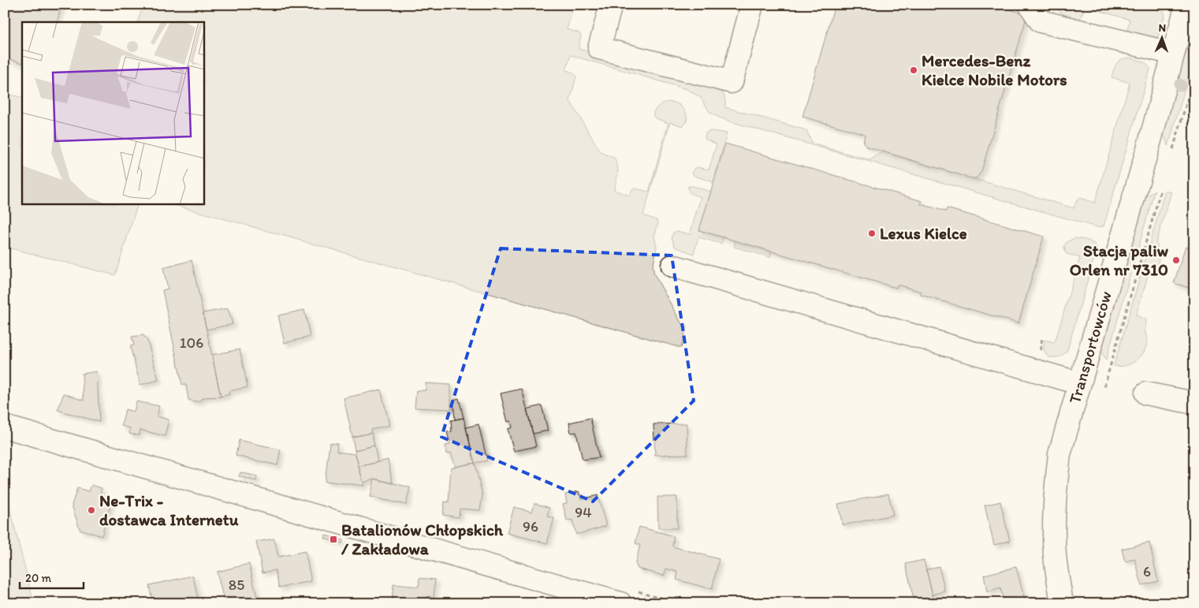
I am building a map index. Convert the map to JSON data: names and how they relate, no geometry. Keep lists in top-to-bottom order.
{
  "streets": {
    "street": ["Transportowców"]
  },
  "places": {
    "other": [
      "Mercedes-Benz Kielce Nobile Motors",
      "Lexus Kielce",
      "Stacja paliw Orlen nr 7310",
      "Ne-Trix - dostawca Internetu"
    ],
    "transit": ["Batalionów Chłopskich / Zakładowa"]
  },
  "house_numbers": [
    "106",
    "94",
    "96",
    "6",
    "85"
  ],
  "scale_bar": "20 m",
  "north": "top"
}
